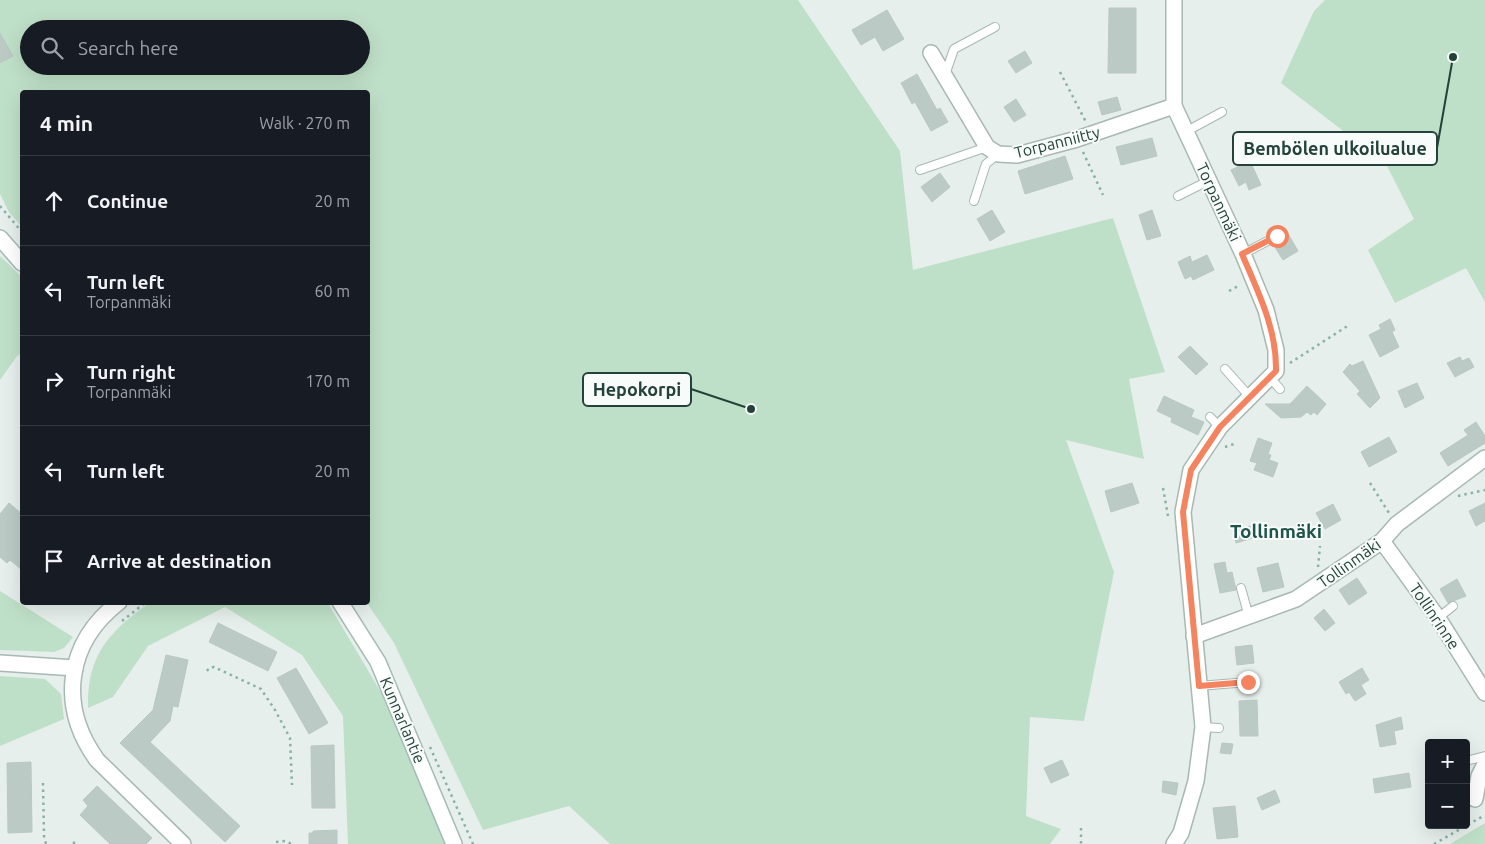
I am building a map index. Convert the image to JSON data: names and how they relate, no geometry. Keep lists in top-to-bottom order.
{
  "streets": {
    "street": [
      "Torpanniitty",
      "Torpanmäki",
      "Tollinmäki",
      "Tollinrinne",
      "Kunnarlantie"
    ]
  },
  "crossings": [
    ["Torpanniitty", "Torpanmäki"],
    ["Tollinmäki", "Tollinrinne"]
  ],
  "districts": ["Tollinmäki"],
  "places": ["Bembölen ulkoilualue", "Hepokorpi"],
  "page": {
    "search": "Search here",
    "heading": ["4 min", "Walk · 270 m"],
    "list": [
      ["Continue", "20 m"],
      ["Turn left", "Torpanmäki", "60 m"],
      ["Turn right", "Torpanmäki", "170 m"],
      ["Turn left", "20 m"],
      "Arrive at destination"
    ],
    "map_buttons": ["+", "−"]
  }
}
